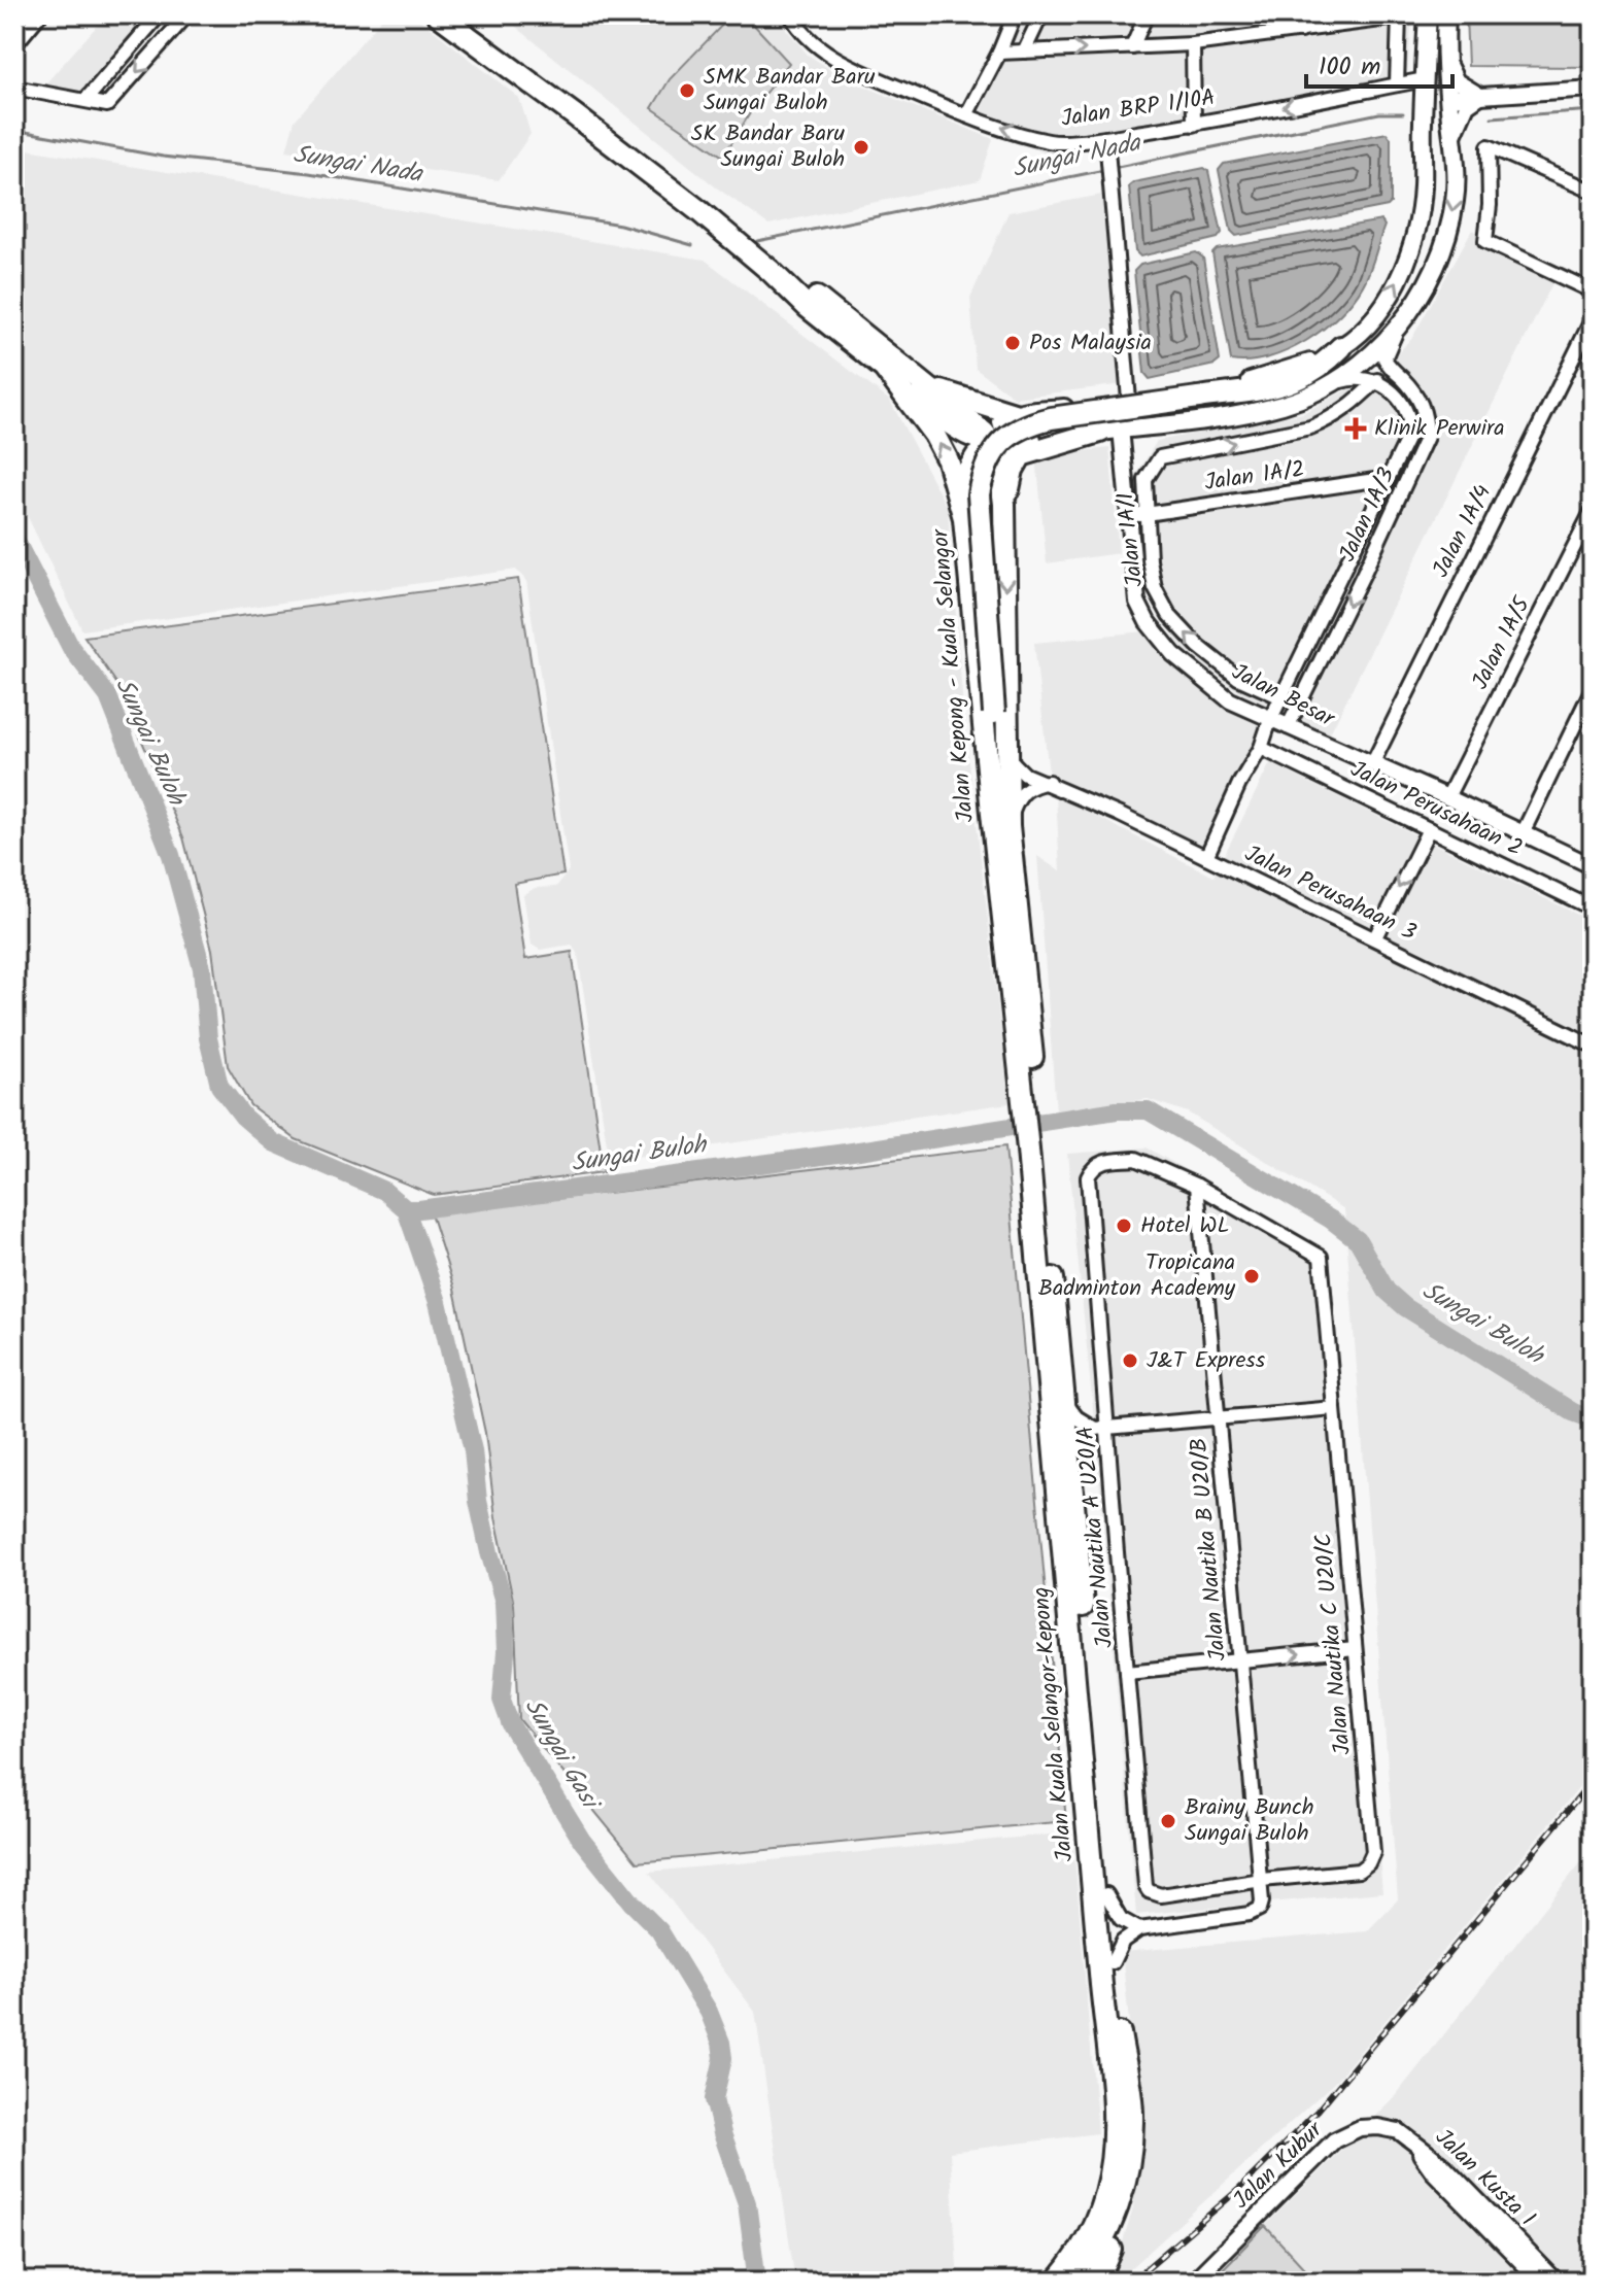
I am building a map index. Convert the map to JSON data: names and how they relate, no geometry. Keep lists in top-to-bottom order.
{
  "streets": {
    "highway": ["Jalan Kepong - Kuala Selangor", "Jalan Kuala Selangor-Kepong"],
    "street": [
      "Jalan BRP 1/10A",
      "Jalan 1A/2",
      "Jalan 1A/3",
      "Jalan 1A/4",
      "Jalan 1A/1",
      "Jalan 1A/5",
      "Jalan Besar",
      "Jalan Perusahaan 2",
      "Jalan Perusahaan 3",
      "Jalan Nautika A U20/A",
      "Jalan Nautika B U20/B",
      "Jalan Nautika C U20/C",
      "Jalan Kubur",
      "Jalan Kusta 1"
    ]
  },
  "crossings": [
    ["Jalan 1A/2", "Jalan 1A/3"],
    ["Jalan 1A/2", "Jalan 1A/1"],
    ["Jalan 1A/2", "Jalan Besar"],
    ["Jalan 1A/3", "Jalan 1A/1"],
    ["Jalan 1A/3", "Jalan Besar"],
    ["Jalan 1A/3", "Jalan Perusahaan 2"],
    ["Jalan 1A/3", "Jalan Perusahaan 3"],
    ["Jalan 1A/4", "Jalan Besar"],
    ["Jalan 1A/5", "Jalan Besar"],
    ["Jalan Kepong - Kuala Selangor", "Jalan Perusahaan 3"],
    ["Jalan Kepong - Kuala Selangor", "Jalan Kuala Selangor-Kepong"],
    ["Jalan Nautika A U20/A", "Jalan Nautika B U20/B"],
    ["Jalan Nautika A U20/A", "Jalan Nautika C U20/C"],
    ["Jalan Nautika B U20/B", "Jalan Nautika C U20/C"],
    ["Jalan Kubur", "Jalan Kusta 1"]
  ],
  "water": ["Sungai Nada", "Sungai Buloh", "Sungai Gasi"],
  "places": {
    "other": [
      "SMK Bandar Baru Sungai Buloh",
      "SK Bandar Baru Sungai Buloh",
      "Pos Malaysia",
      "Hotel WL",
      "Tropicana Badminton Academy",
      "J&T Express",
      "Brainy Bunch Sungai Buloh"
    ],
    "health": ["Klinik Perwira"]
  },
  "scale_bar": "100 m"
}
